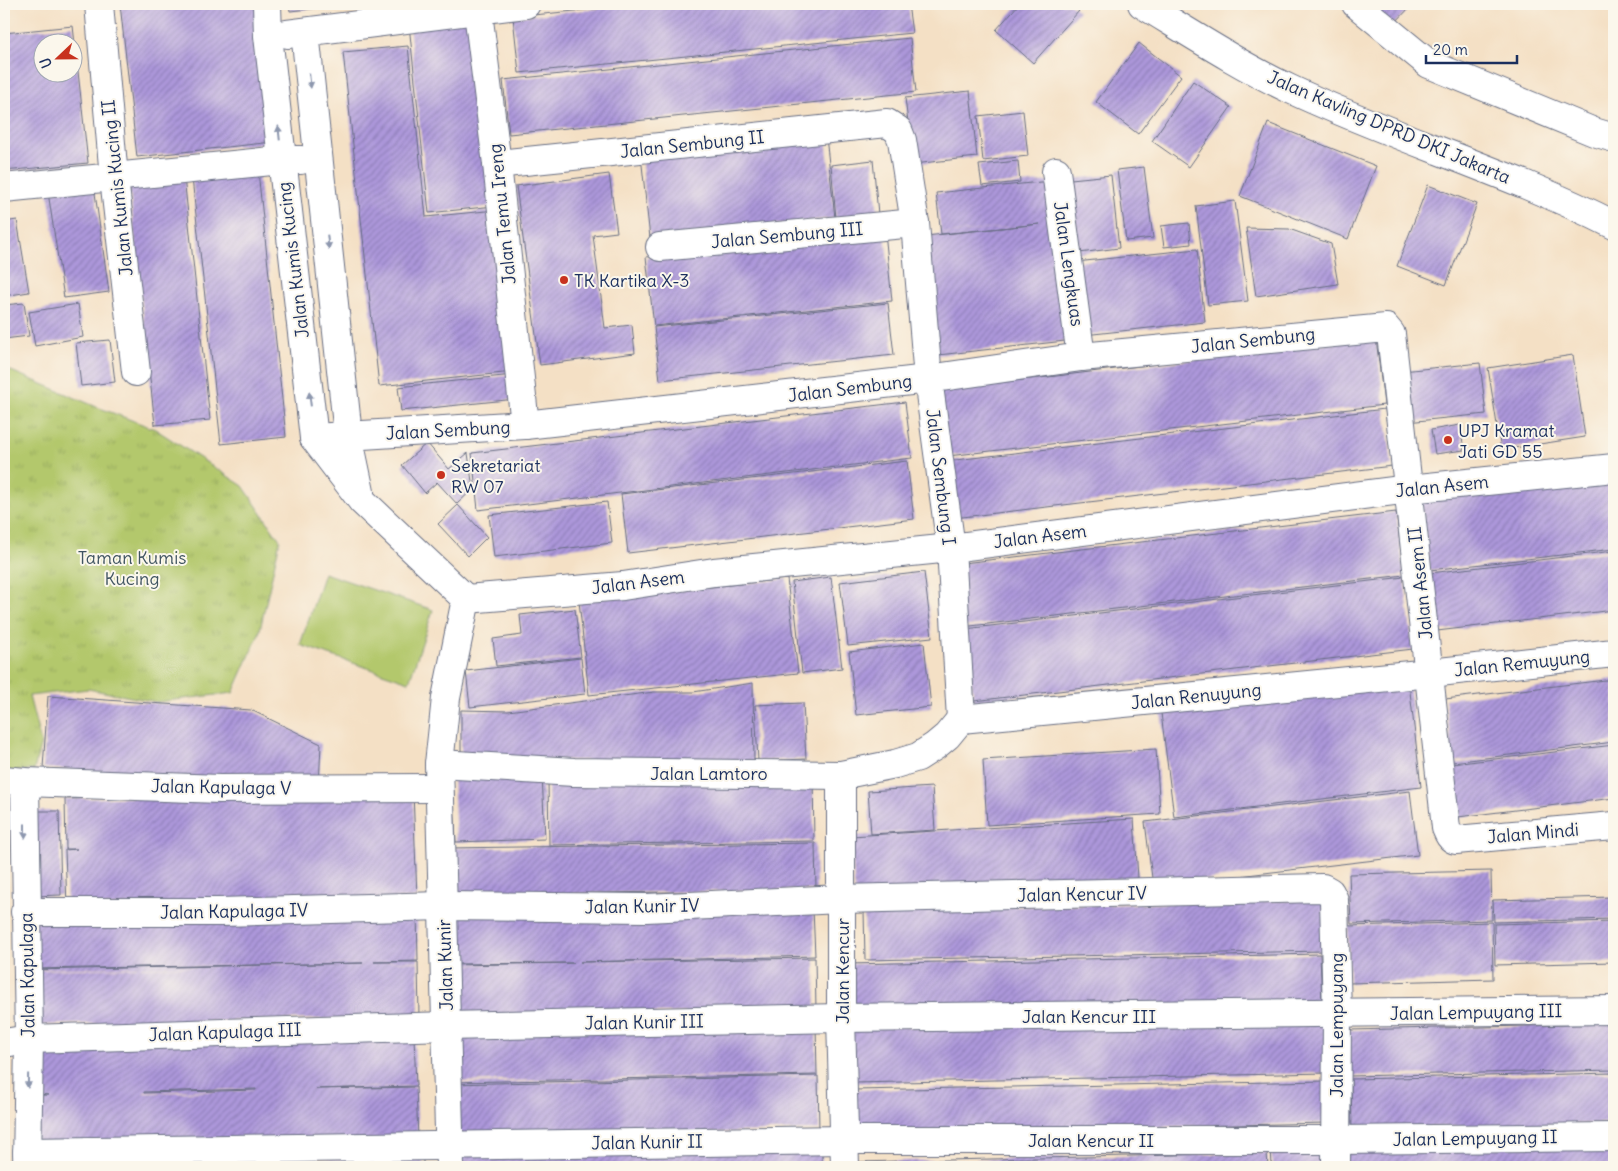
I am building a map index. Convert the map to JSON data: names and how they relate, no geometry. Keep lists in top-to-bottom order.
{
  "streets": {
    "street": [
      "Jalan Kavling DPRD DKI Jakarta",
      "Jalan Sembung II",
      "Jalan Kumis Kucing II",
      "Jalan Temu Ireng",
      "Jalan Sembung III",
      "Jalan Kumis Kucing",
      "Jalan Lengkuas",
      "Jalan Sembung",
      "Jalan Sembung I",
      "Jalan Asem",
      "Jalan Asem II",
      "Jalan Remuyung",
      "Jalan Renuyung",
      "Jalan Lamtoro",
      "Jalan Kapulaga V",
      "Jalan Mindi",
      "Jalan Kencur IV",
      "Jalan Kunir IV",
      "Jalan Kapulaga IV",
      "Jalan Kunir",
      "Jalan Kencur",
      "Jalan Kapulaga",
      "Jalan Lempuyang III",
      "Jalan Kencur III",
      "Jalan Kunir III",
      "Jalan Lempuyang",
      "Jalan Kapulaga III",
      "Jalan Lempuyang II",
      "Jalan Kencur II",
      "Jalan Kunir II"
    ]
  },
  "crossings": [
    ["Jalan Sembung II", "Jalan Temu Ireng"],
    ["Jalan Sembung II", "Jalan Sembung I"],
    ["Jalan Temu Ireng", "Jalan Sembung"],
    ["Jalan Sembung III", "Jalan Sembung I"],
    ["Jalan Kumis Kucing", "Jalan Sembung"],
    ["Jalan Lengkuas", "Jalan Sembung"],
    ["Jalan Sembung", "Jalan Sembung I"],
    ["Jalan Sembung", "Jalan Asem II"],
    ["Jalan Sembung I", "Jalan Asem"],
    ["Jalan Sembung I", "Jalan Renuyung"],
    ["Jalan Sembung I", "Jalan Lamtoro"],
    ["Jalan Asem", "Jalan Asem II"],
    ["Jalan Asem II", "Jalan Remuyung"],
    ["Jalan Asem II", "Jalan Renuyung"],
    ["Jalan Asem II", "Jalan Mindi"],
    ["Jalan Remuyung", "Jalan Renuyung"],
    ["Jalan Renuyung", "Jalan Lamtoro"],
    ["Jalan Lamtoro", "Jalan Kapulaga V"],
    ["Jalan Lamtoro", "Jalan Kunir"],
    ["Jalan Lamtoro", "Jalan Kencur"],
    ["Jalan Kapulaga V", "Jalan Kunir"],
    ["Jalan Kapulaga V", "Jalan Kapulaga"],
    ["Jalan Kencur IV", "Jalan Kunir IV"],
    ["Jalan Kencur IV", "Jalan Kencur"],
    ["Jalan Kencur IV", "Jalan Lempuyang"],
    ["Jalan Kunir IV", "Jalan Kapulaga IV"],
    ["Jalan Kunir IV", "Jalan Kunir"],
    ["Jalan Kunir IV", "Jalan Kencur"],
    ["Jalan Kapulaga IV", "Jalan Kunir"],
    ["Jalan Kapulaga IV", "Jalan Kapulaga"],
    ["Jalan Kunir", "Jalan Kunir III"],
    ["Jalan Kunir", "Jalan Kapulaga III"],
    ["Jalan Kunir", "Jalan Kunir II"],
    ["Jalan Kencur", "Jalan Kencur III"],
    ["Jalan Kencur", "Jalan Kunir III"],
    ["Jalan Kencur", "Jalan Kencur II"],
    ["Jalan Kencur", "Jalan Kunir II"],
    ["Jalan Kapulaga", "Jalan Kapulaga III"],
    ["Jalan Kapulaga", "Jalan Kunir II"],
    ["Jalan Lempuyang III", "Jalan Kencur III"],
    ["Jalan Lempuyang III", "Jalan Lempuyang"],
    ["Jalan Kencur III", "Jalan Kunir III"],
    ["Jalan Kencur III", "Jalan Lempuyang"],
    ["Jalan Kunir III", "Jalan Kapulaga III"],
    ["Jalan Lempuyang", "Jalan Lempuyang II"],
    ["Jalan Lempuyang", "Jalan Kencur II"],
    ["Jalan Lempuyang II", "Jalan Kencur II"],
    ["Jalan Kencur II", "Jalan Kunir II"]
  ],
  "one_way": ["Jalan Kapulaga"],
  "parks": ["Taman Kumis Kucing"],
  "places": ["TK Kartika X-3", "UPJ Kramat Jati GD 55", "Sekretariat RW 07"],
  "scale_bar": "20 m",
  "north": "left"
}
